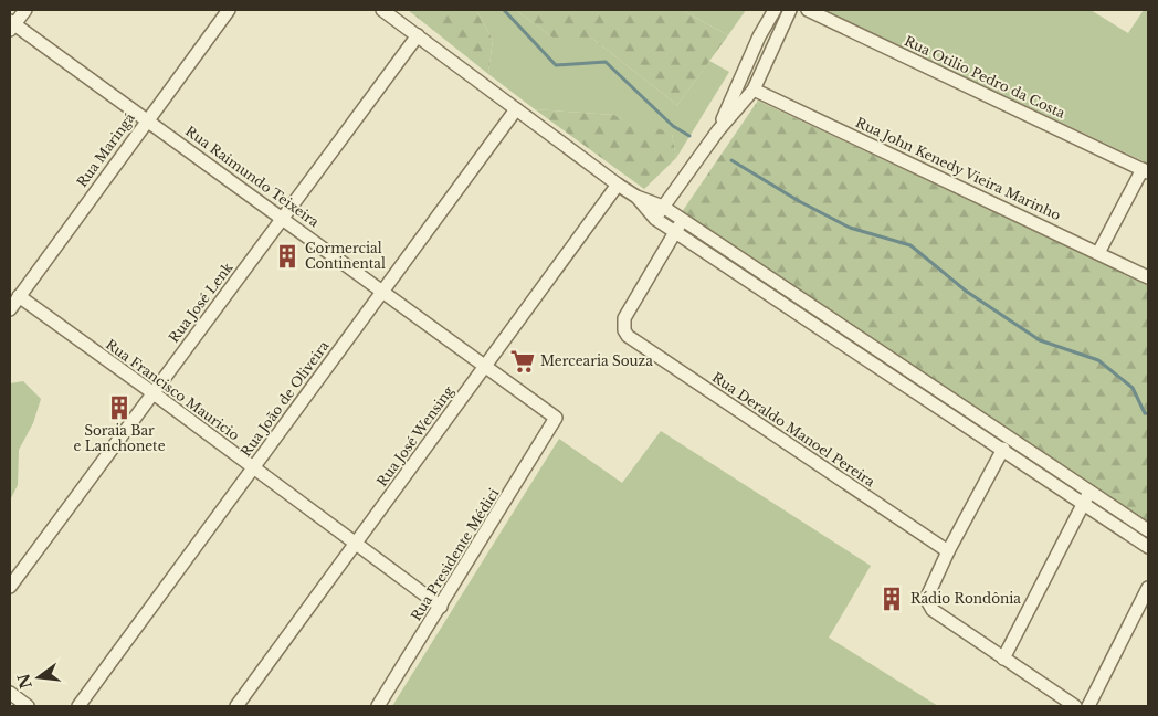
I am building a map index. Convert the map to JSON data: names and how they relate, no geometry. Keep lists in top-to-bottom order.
{
  "streets": {
    "street": [
      "Rua Otilio Pedro da Costa",
      "Rua Maringá",
      "Rua John Kenedy Vieira Marinho",
      "Rua Raimundo Teixeira",
      "Rua José Lenk",
      "Rua Francisco Mauricio",
      "Rua João de Oliveira",
      "Rua Deraldo Manoel Pereira",
      "Rua José Wensing",
      "Rua Presidente Médici"
    ]
  },
  "crossings": [
    ["Rua Maringá", "Rua Raimundo Teixeira"],
    ["Rua Maringá", "Rua Francisco Mauricio"],
    ["Rua Raimundo Teixeira", "Rua José Lenk"],
    ["Rua Raimundo Teixeira", "Rua João de Oliveira"],
    ["Rua Raimundo Teixeira", "Rua José Wensing"],
    ["Rua Raimundo Teixeira", "Rua Presidente Médici"],
    ["Rua José Lenk", "Rua Francisco Mauricio"],
    ["Rua Francisco Mauricio", "Rua João de Oliveira"],
    ["Rua Francisco Mauricio", "Rua José Wensing"],
    ["Rua Francisco Mauricio", "Rua Presidente Médici"]
  ],
  "places": {
    "building": ["Cormercial Continental", "Soraia Bar e Lanchonete", "Rádio Rondônia"],
    "supermarket": ["Mercearia Souza"]
  },
  "north": "left"
}
